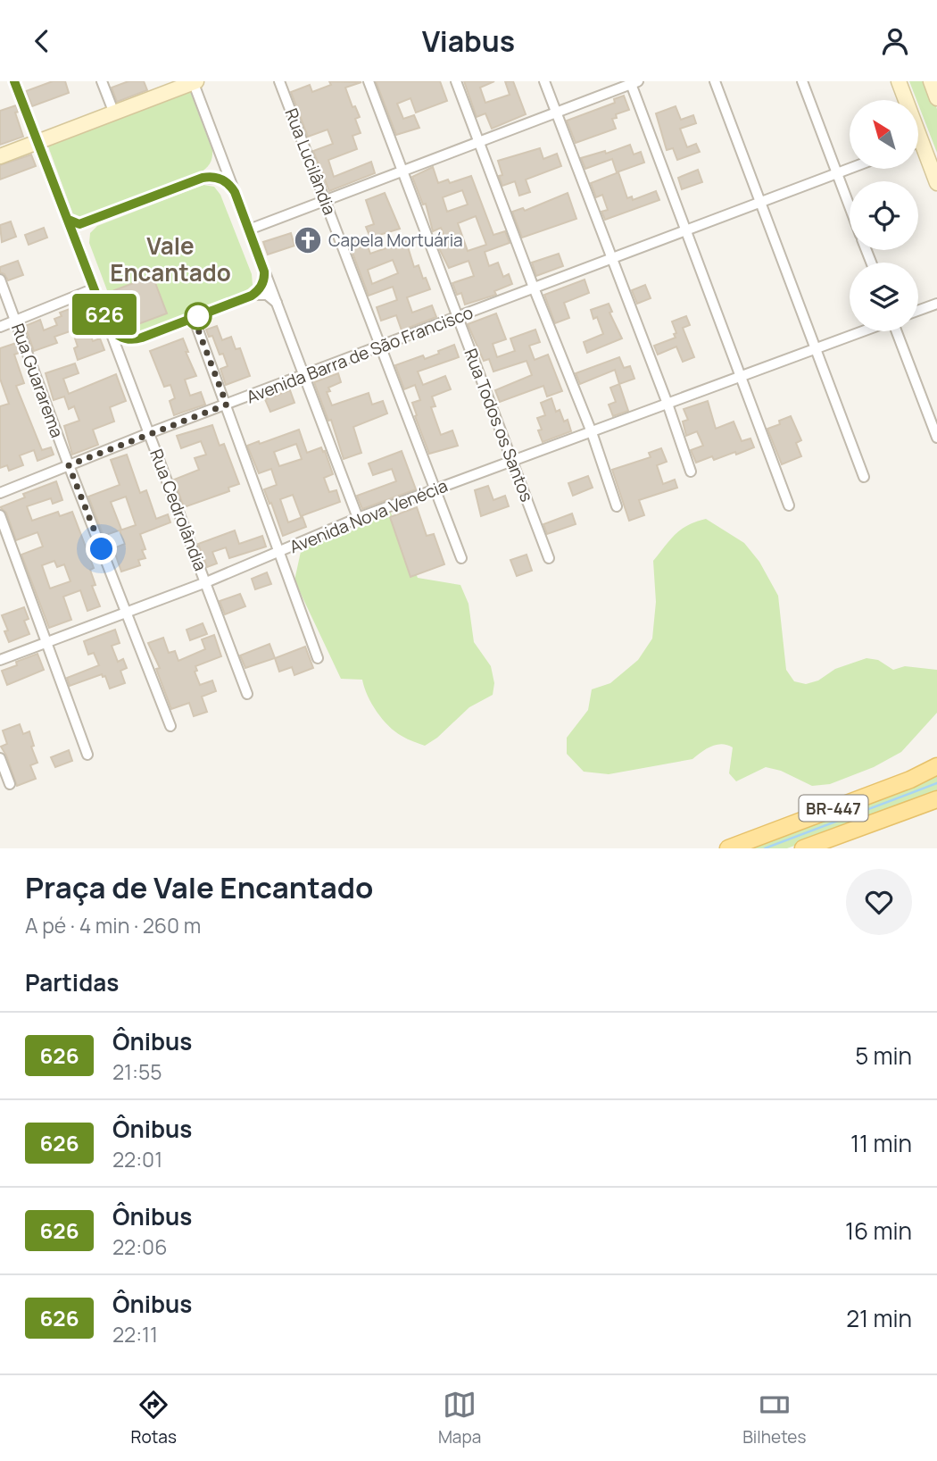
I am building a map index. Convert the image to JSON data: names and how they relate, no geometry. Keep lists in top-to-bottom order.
{
  "streets": {
    "main road": ["BR-447"],
    "street": [
      "Rua Lucilândia",
      "Avenida Barra de São Francisco",
      "Rua Guararema",
      "Rua Todos os Santos",
      "Rua Cedrolândia",
      "Avenida Nova Venécia"
    ]
  },
  "crossings": [
    ["Rua Lucilândia", "Avenida Barra de São Francisco"],
    ["Rua Lucilândia", "Avenida Nova Venécia"],
    ["Avenida Barra de São Francisco", "Rua Guararema"],
    ["Avenida Barra de São Francisco", "Rua Todos os Santos"],
    ["Avenida Barra de São Francisco", "Rua Cedrolândia"],
    ["Rua Guararema", "Avenida Nova Venécia"],
    ["Rua Todos os Santos", "Avenida Nova Venécia"],
    ["Rua Cedrolândia", "Avenida Nova Venécia"]
  ],
  "districts": ["Vale Encantado"],
  "places": {
    "church": ["Capela Mortuária"]
  },
  "lines": ["bus line 626"],
  "north": "top left",
  "page": {
    "header": "Viabus",
    "on_map": "626",
    "heading": [
      ["Praça de Vale Encantado", "A pé · 4 min · 260 m"],
      "Partidas"
    ],
    "list": [
      {
        "mark": "626",
        "name": "Ônibus",
        "note": "21:55",
        "value": "5 min"
      },
      {
        "mark": "626",
        "name": "Ônibus",
        "note": "22:01",
        "value": "11 min"
      },
      {
        "mark": "626",
        "name": "Ônibus",
        "note": "22:06",
        "value": "16 min"
      },
      {
        "mark": "626",
        "name": "Ônibus",
        "note": "22:11",
        "value": "21 min"
      }
    ],
    "tabs": ["Rotas", "Mapa", "Bilhetes"]
  }
}
